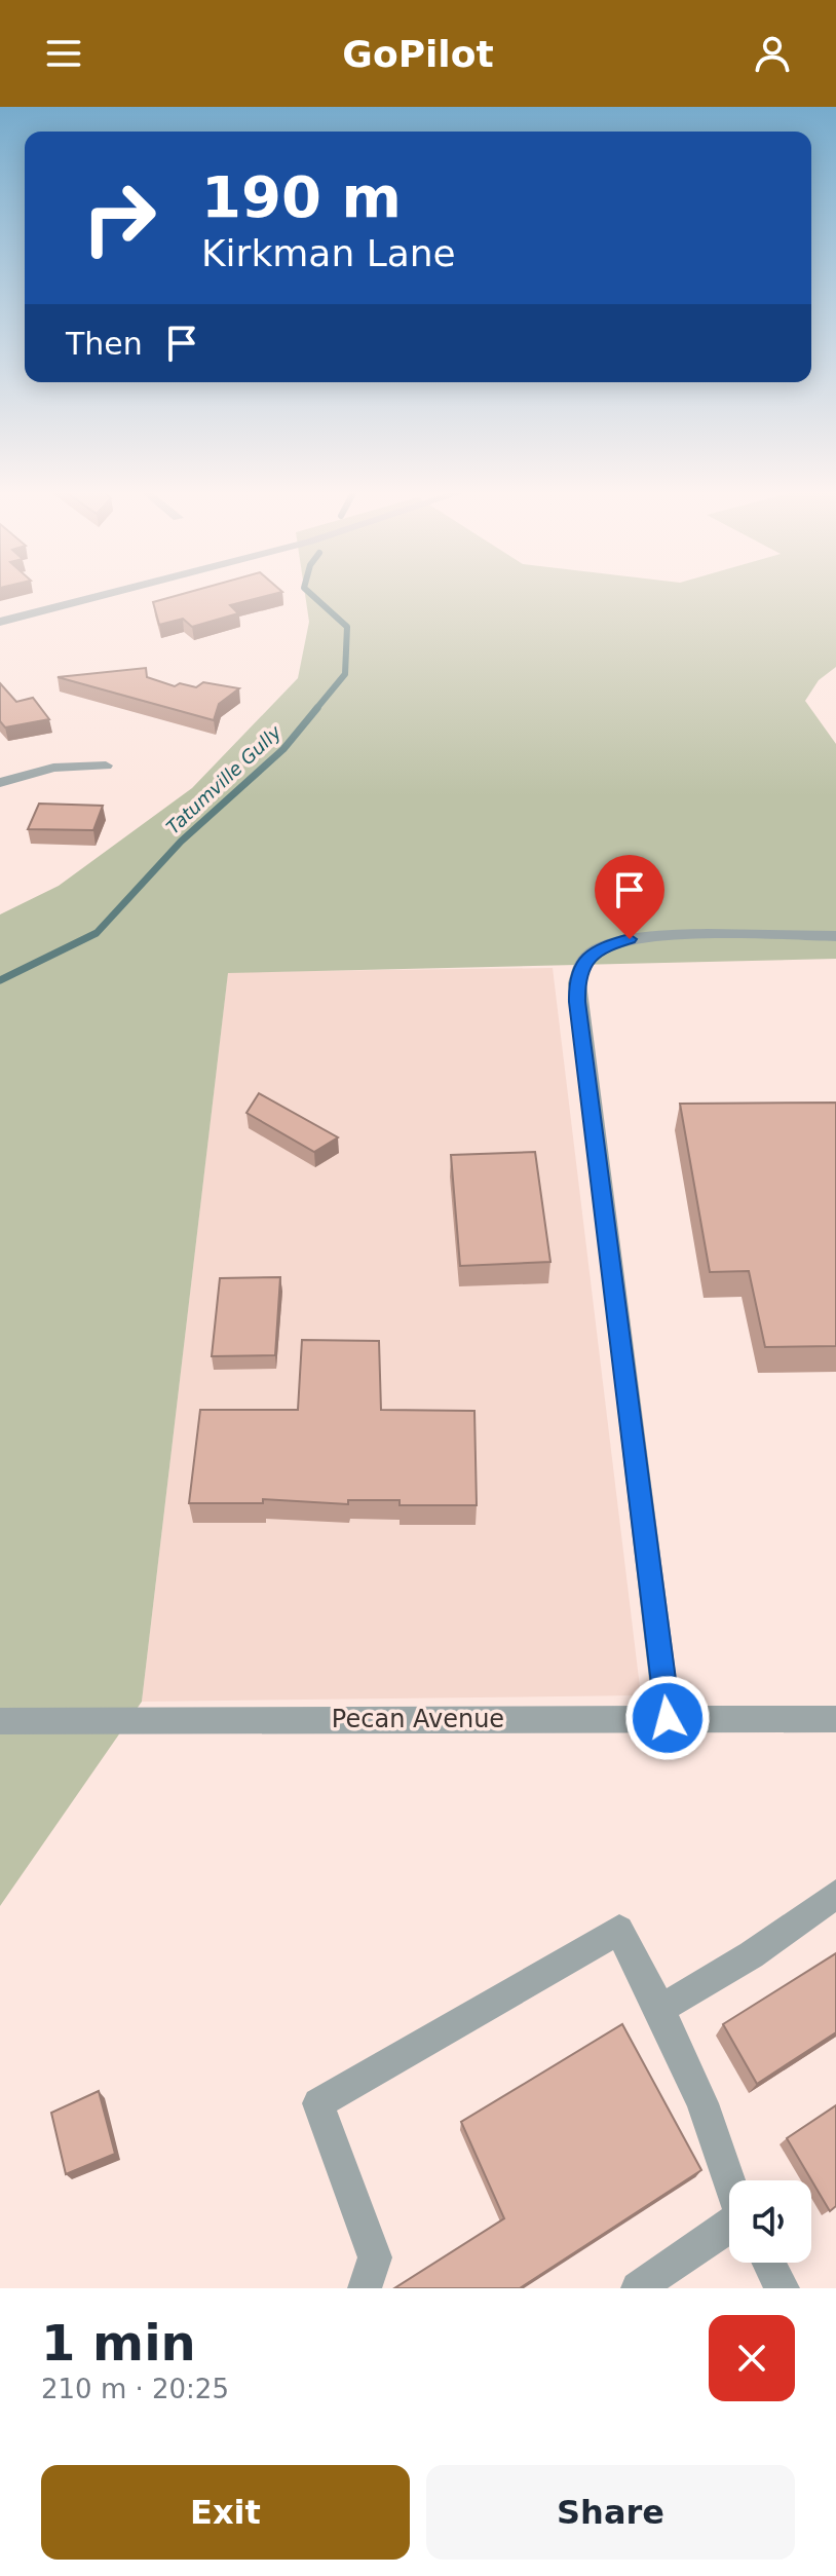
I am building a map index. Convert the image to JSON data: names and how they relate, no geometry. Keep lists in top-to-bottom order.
{
  "streets": {
    "street": ["Pecan Avenue"]
  },
  "water": ["Tatumville Gully"],
  "page": {
    "header": "GoPilot",
    "turn": ["190 m", "Kirkman Lane"],
    "then": "Then",
    "heading": ["1 min", "210 m · 20:25"],
    "buttons": ["Exit", "Share"]
  }
}
